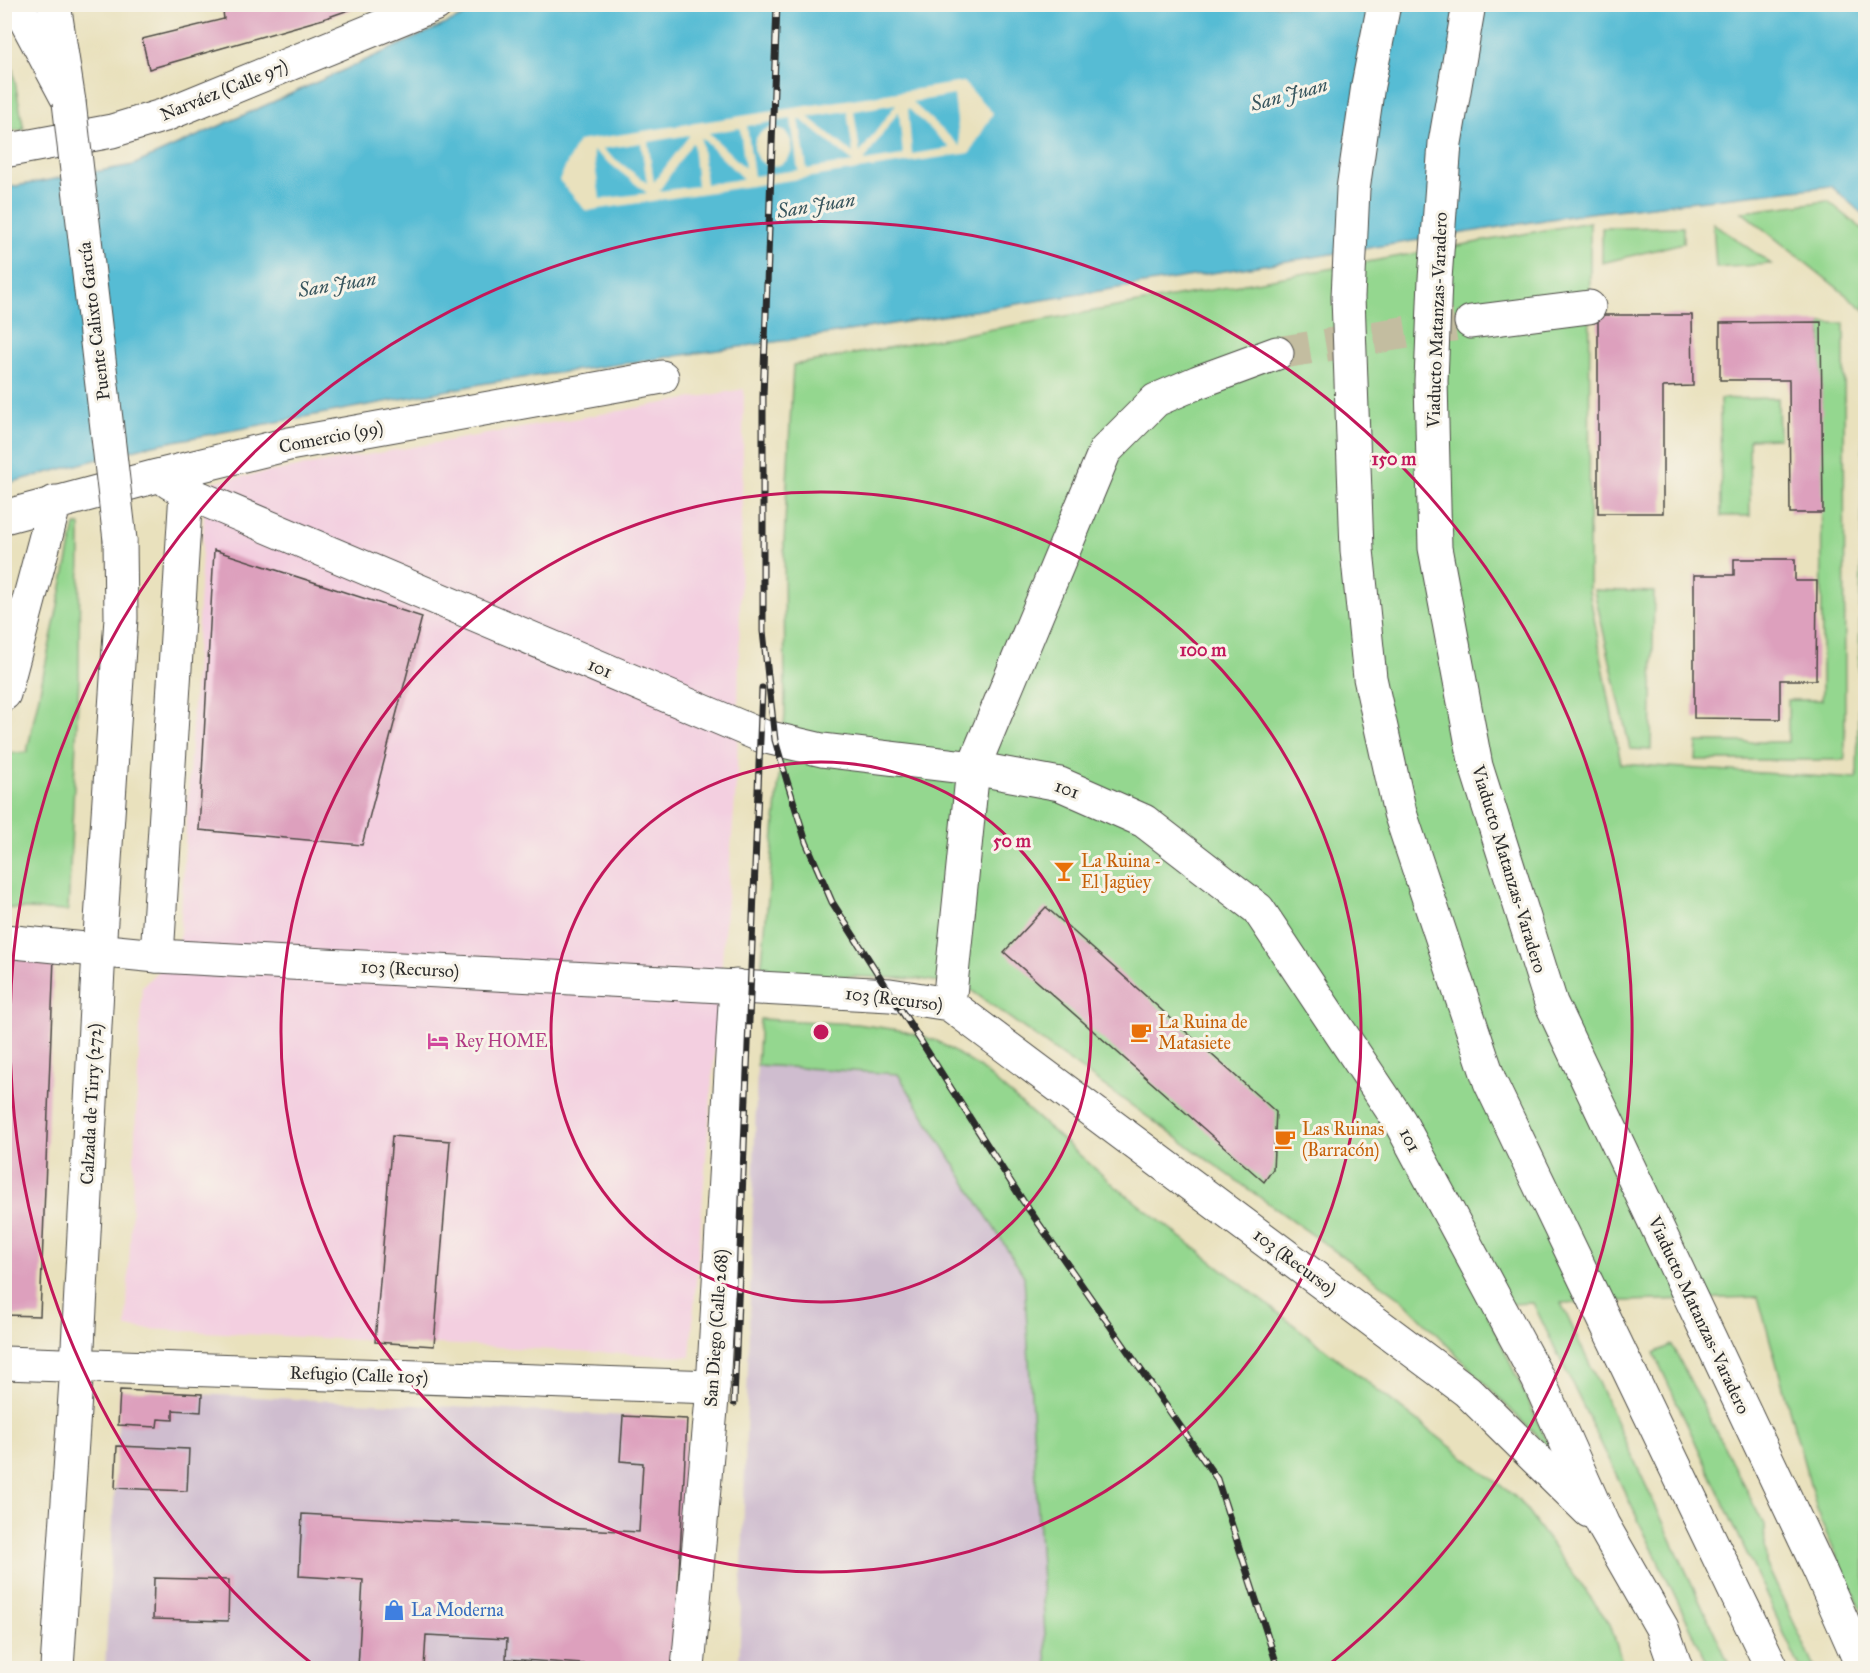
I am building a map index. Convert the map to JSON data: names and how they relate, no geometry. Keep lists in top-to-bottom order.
{
  "streets": {
    "main road": [
      "Narváez (Calle 97)",
      "Viaducto Matanzas-Varadero",
      "Puente Calixto García",
      "Comercio (99)",
      "101",
      "103 (Recurso)",
      "Calzada de Tirry (272)",
      "San Diego (Calle 268)",
      "Refugio (Calle 105)"
    ]
  },
  "crossings": [
    ["Puente Calixto García", "Calzada de Tirry (272)"],
    ["Comercio (99)", "101"],
    ["101", "103 (Recurso)"],
    ["103 (Recurso)", "Calzada de Tirry (272)"],
    ["103 (Recurso)", "San Diego (Calle 268)"],
    ["Calzada de Tirry (272)", "Refugio (Calle 105)"],
    ["San Diego (Calle 268)", "Refugio (Calle 105)"]
  ],
  "water": ["San Juan"],
  "places": {
    "bar": ["La Ruina - El Jagüey"],
    "cafe": ["La Ruina de Matasiete", "Las Ruinas (Barracón)"],
    "hotel": ["Rey HOME"],
    "shop": ["La Moderna"]
  },
  "rings": ["150 m", "100 m", "50 m"]
}
